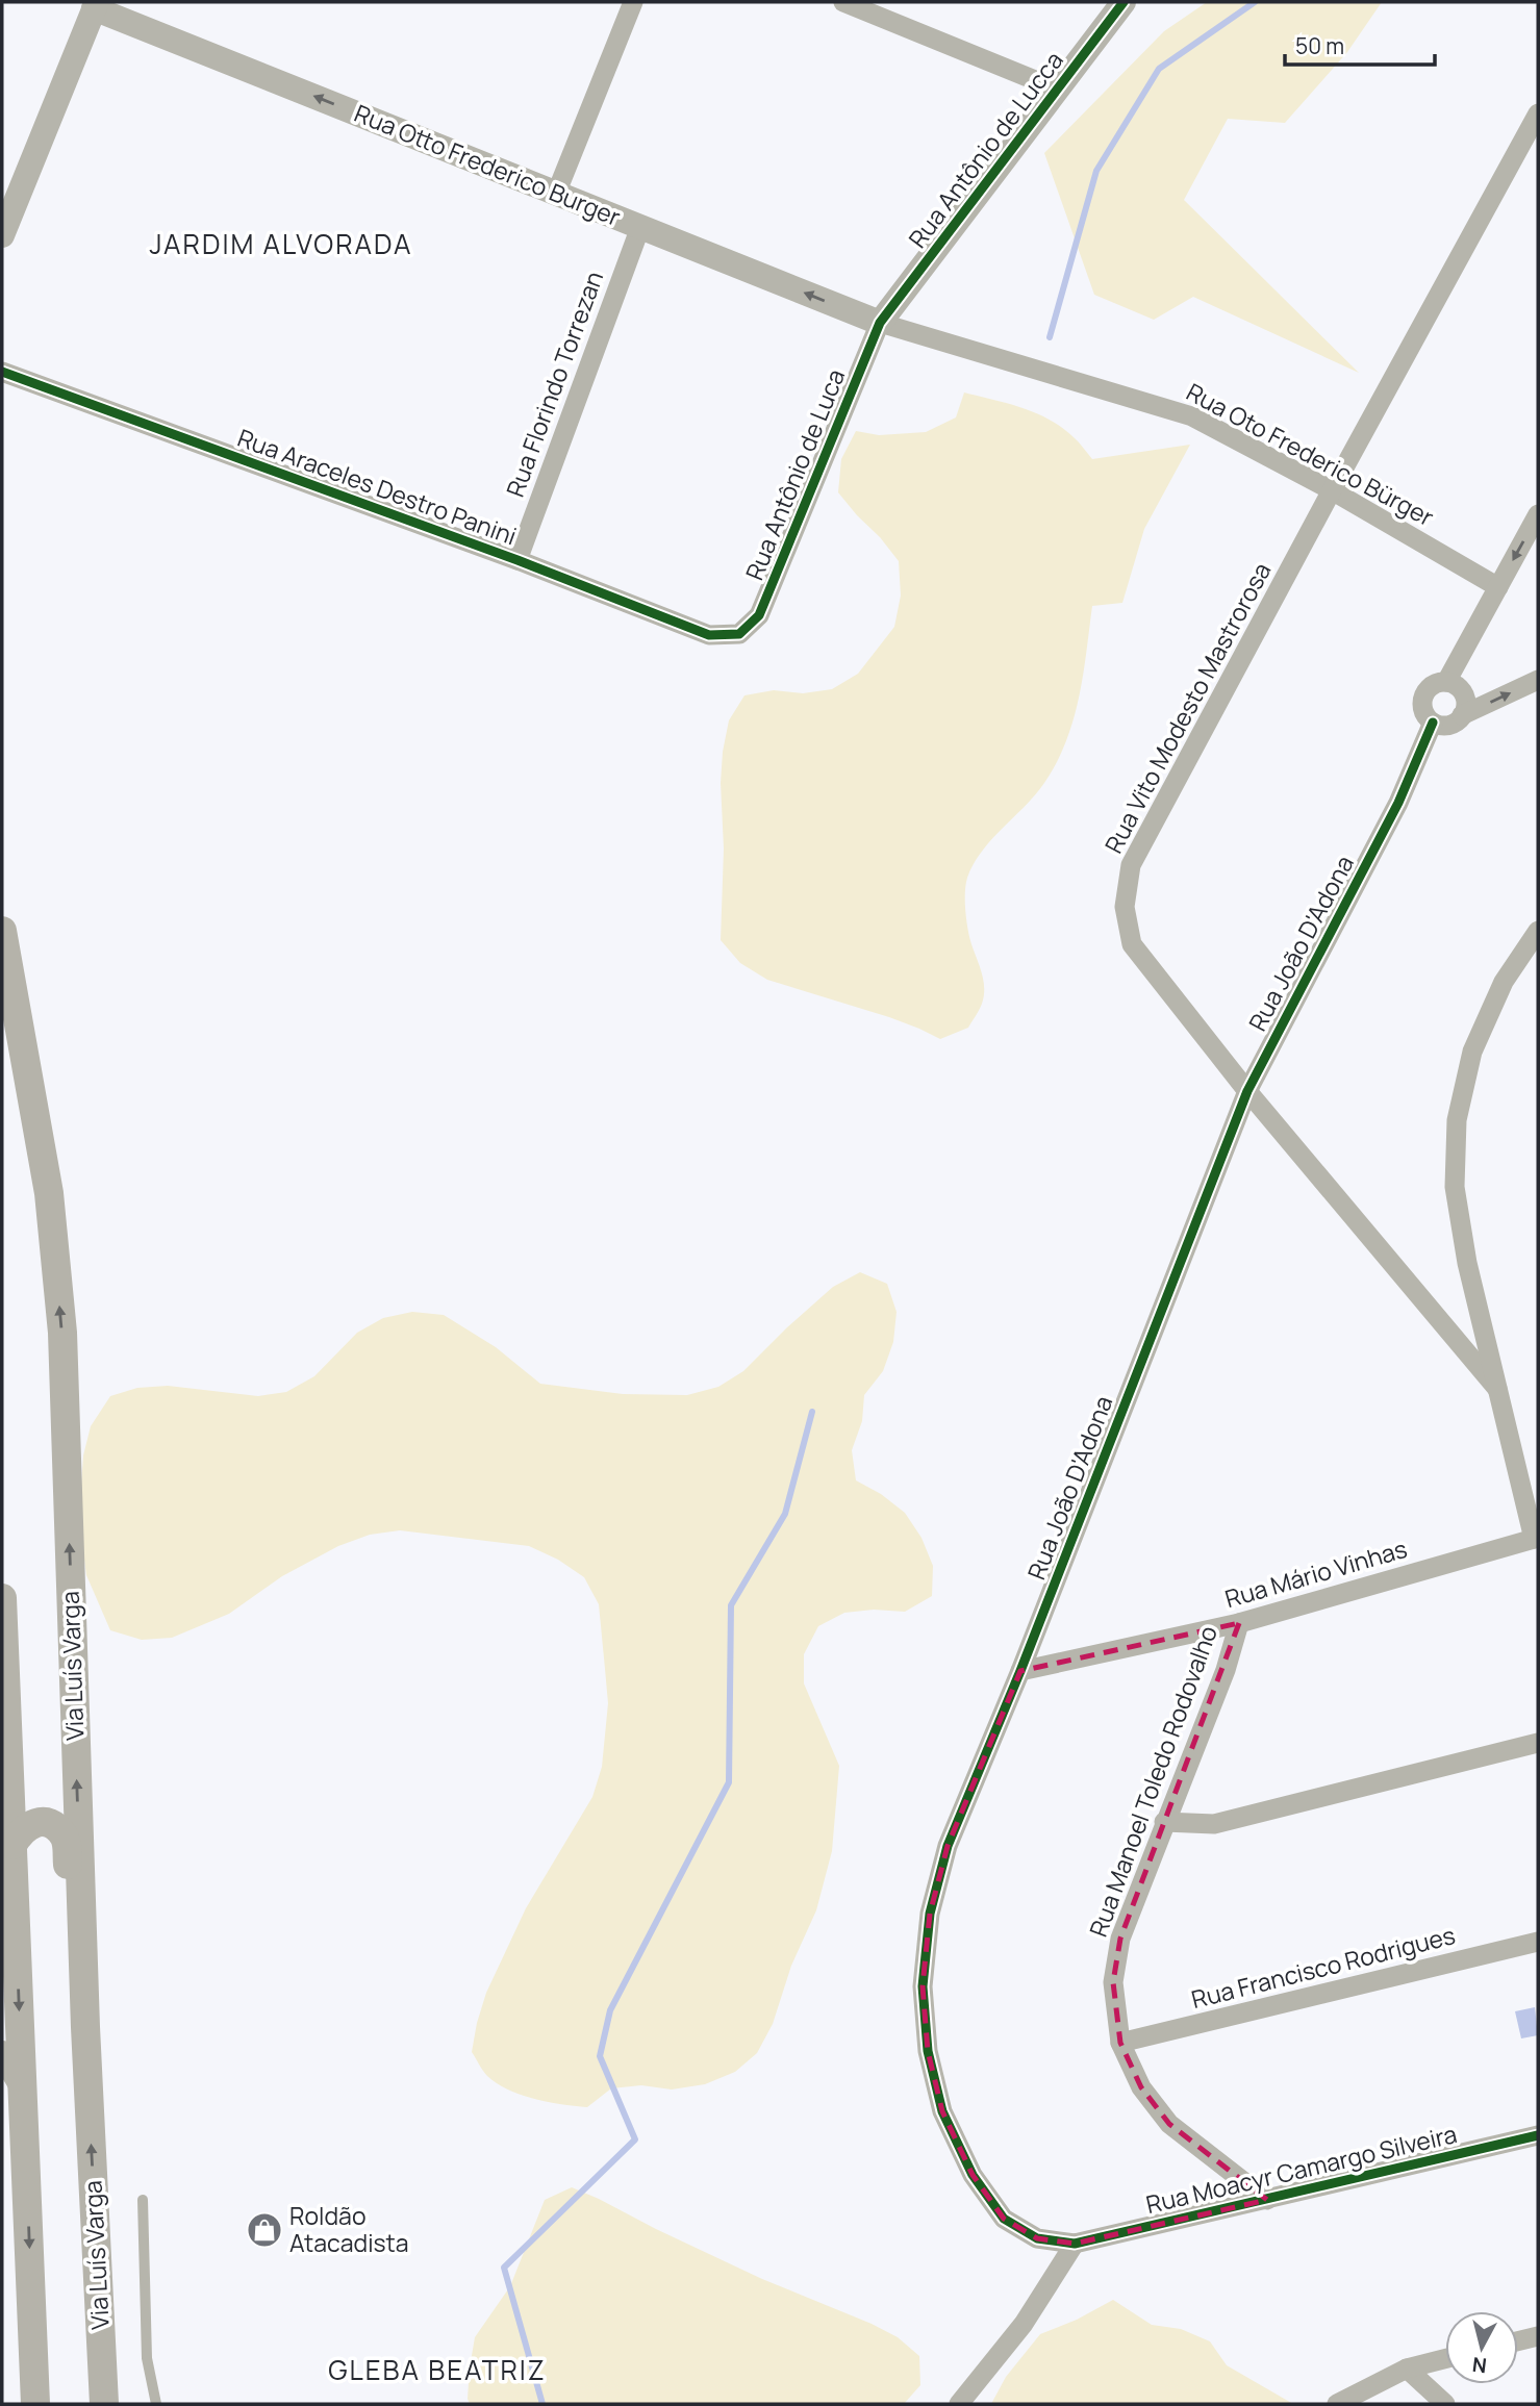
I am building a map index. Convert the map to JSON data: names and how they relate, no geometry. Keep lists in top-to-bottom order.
{
  "streets": {
    "main road": ["Via Luís Varga"],
    "street": [
      "Rua Antônio de Lucca",
      "Rua Otto Frederico Burger",
      "Rua Florindo Torrezan",
      "Rua Oto Frederico Bürger",
      "Rua Antônio de Luca",
      "Rua Araceles Destro Panini",
      "Rua Vito Modesto Mastrorosa",
      "Rua João D'Adona",
      "Rua Mário Vinhas",
      "Rua Manoel Toledo Rodovalho",
      "Rua Francisco Rodrigues",
      "Rua Moacyr Camargo Silveira"
    ]
  },
  "crossings": [
    ["Rua Antônio de Lucca", "Rua Otto Frederico Burger"],
    ["Rua Antônio de Lucca", "Rua Oto Frederico Bürger"],
    ["Rua Antônio de Lucca", "Rua Antônio de Luca"],
    ["Rua Otto Frederico Burger", "Rua Florindo Torrezan"],
    ["Rua Otto Frederico Burger", "Rua Oto Frederico Bürger"],
    ["Rua Otto Frederico Burger", "Rua Antônio de Luca"],
    ["Rua Florindo Torrezan", "Rua Araceles Destro Panini"],
    ["Rua Oto Frederico Bürger", "Rua Antônio de Luca"],
    ["Rua Oto Frederico Bürger", "Rua Vito Modesto Mastrorosa"],
    ["Rua Antônio de Luca", "Rua Araceles Destro Panini"],
    ["Rua Vito Modesto Mastrorosa", "Rua João D'Adona"],
    ["Rua João D'Adona", "Rua Mário Vinhas"],
    ["Rua João D'Adona", "Rua Moacyr Camargo Silveira"],
    ["Rua Mário Vinhas", "Rua Manoel Toledo Rodovalho"],
    ["Rua Manoel Toledo Rodovalho", "Rua Francisco Rodrigues"],
    ["Rua Manoel Toledo Rodovalho", "Rua Moacyr Camargo Silveira"]
  ],
  "one_way": ["Rua Otto Frederico Burger"],
  "districts": ["JARDIM ALVORADA", "GLEBA BEATRIZ"],
  "places": {
    "shop": ["Roldão Atacadista"]
  },
  "scale_bar": "50 m",
  "north": "bottom"
}
